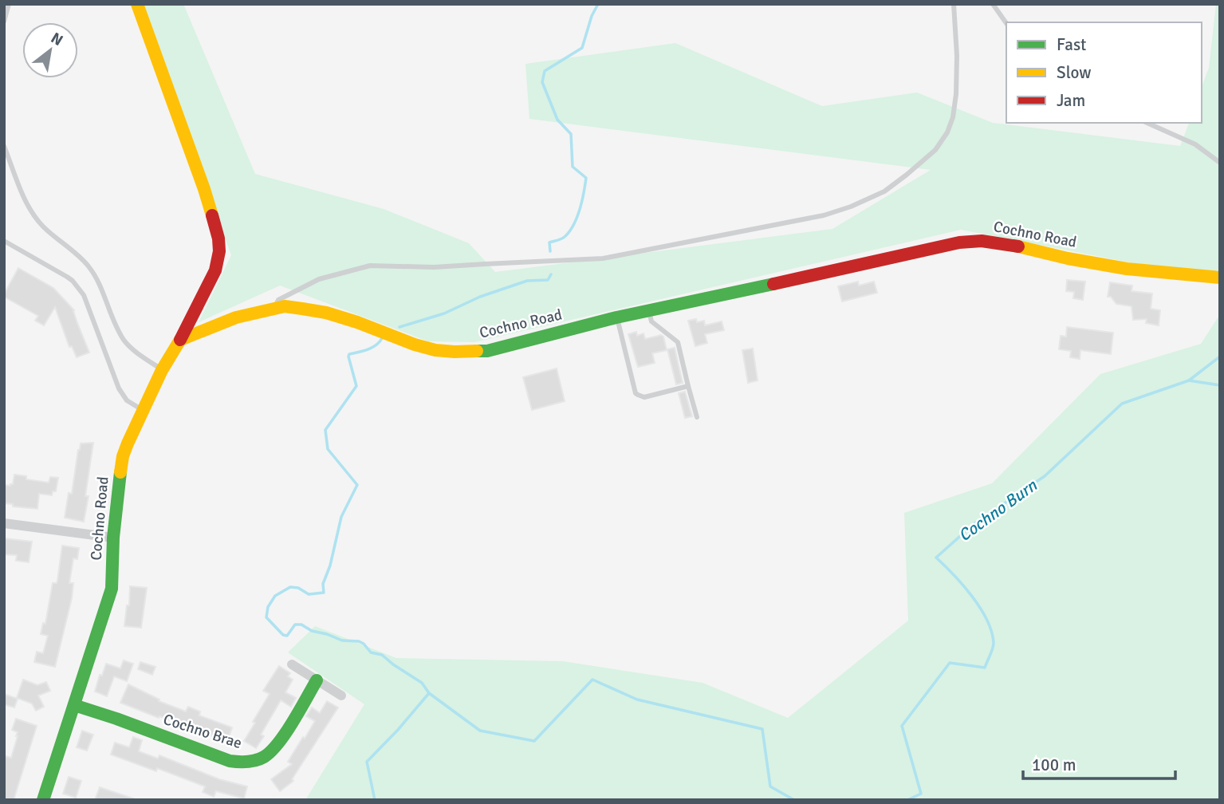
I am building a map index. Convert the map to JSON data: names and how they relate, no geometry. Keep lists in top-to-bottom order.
{
  "streets": {
    "street": ["Cochno Road", "Cochno Brae"]
  },
  "crossings": [
    ["Cochno Road", "Cochno Brae"]
  ],
  "water": ["Cochno Burn"],
  "legend": ["Fast", "Slow", "Jam"],
  "scale_bar": "100 m",
  "north": "top right"
}
